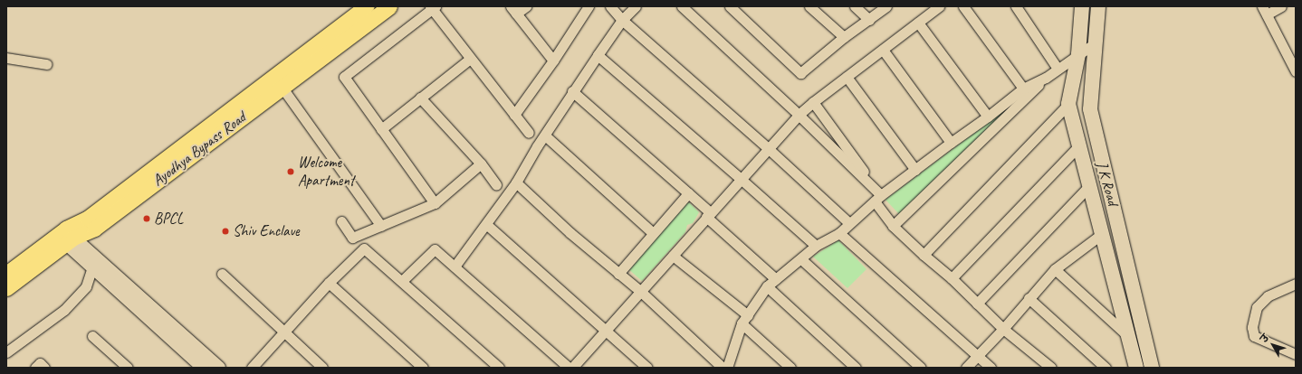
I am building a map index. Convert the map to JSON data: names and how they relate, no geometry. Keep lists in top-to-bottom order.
{
  "streets": {
    "main road": ["Ayodhya Bypass Road", "J K Road"]
  },
  "places": ["Welcome Apartment", "BPCL", "Shiv Enclave"],
  "north": "top left"
}
